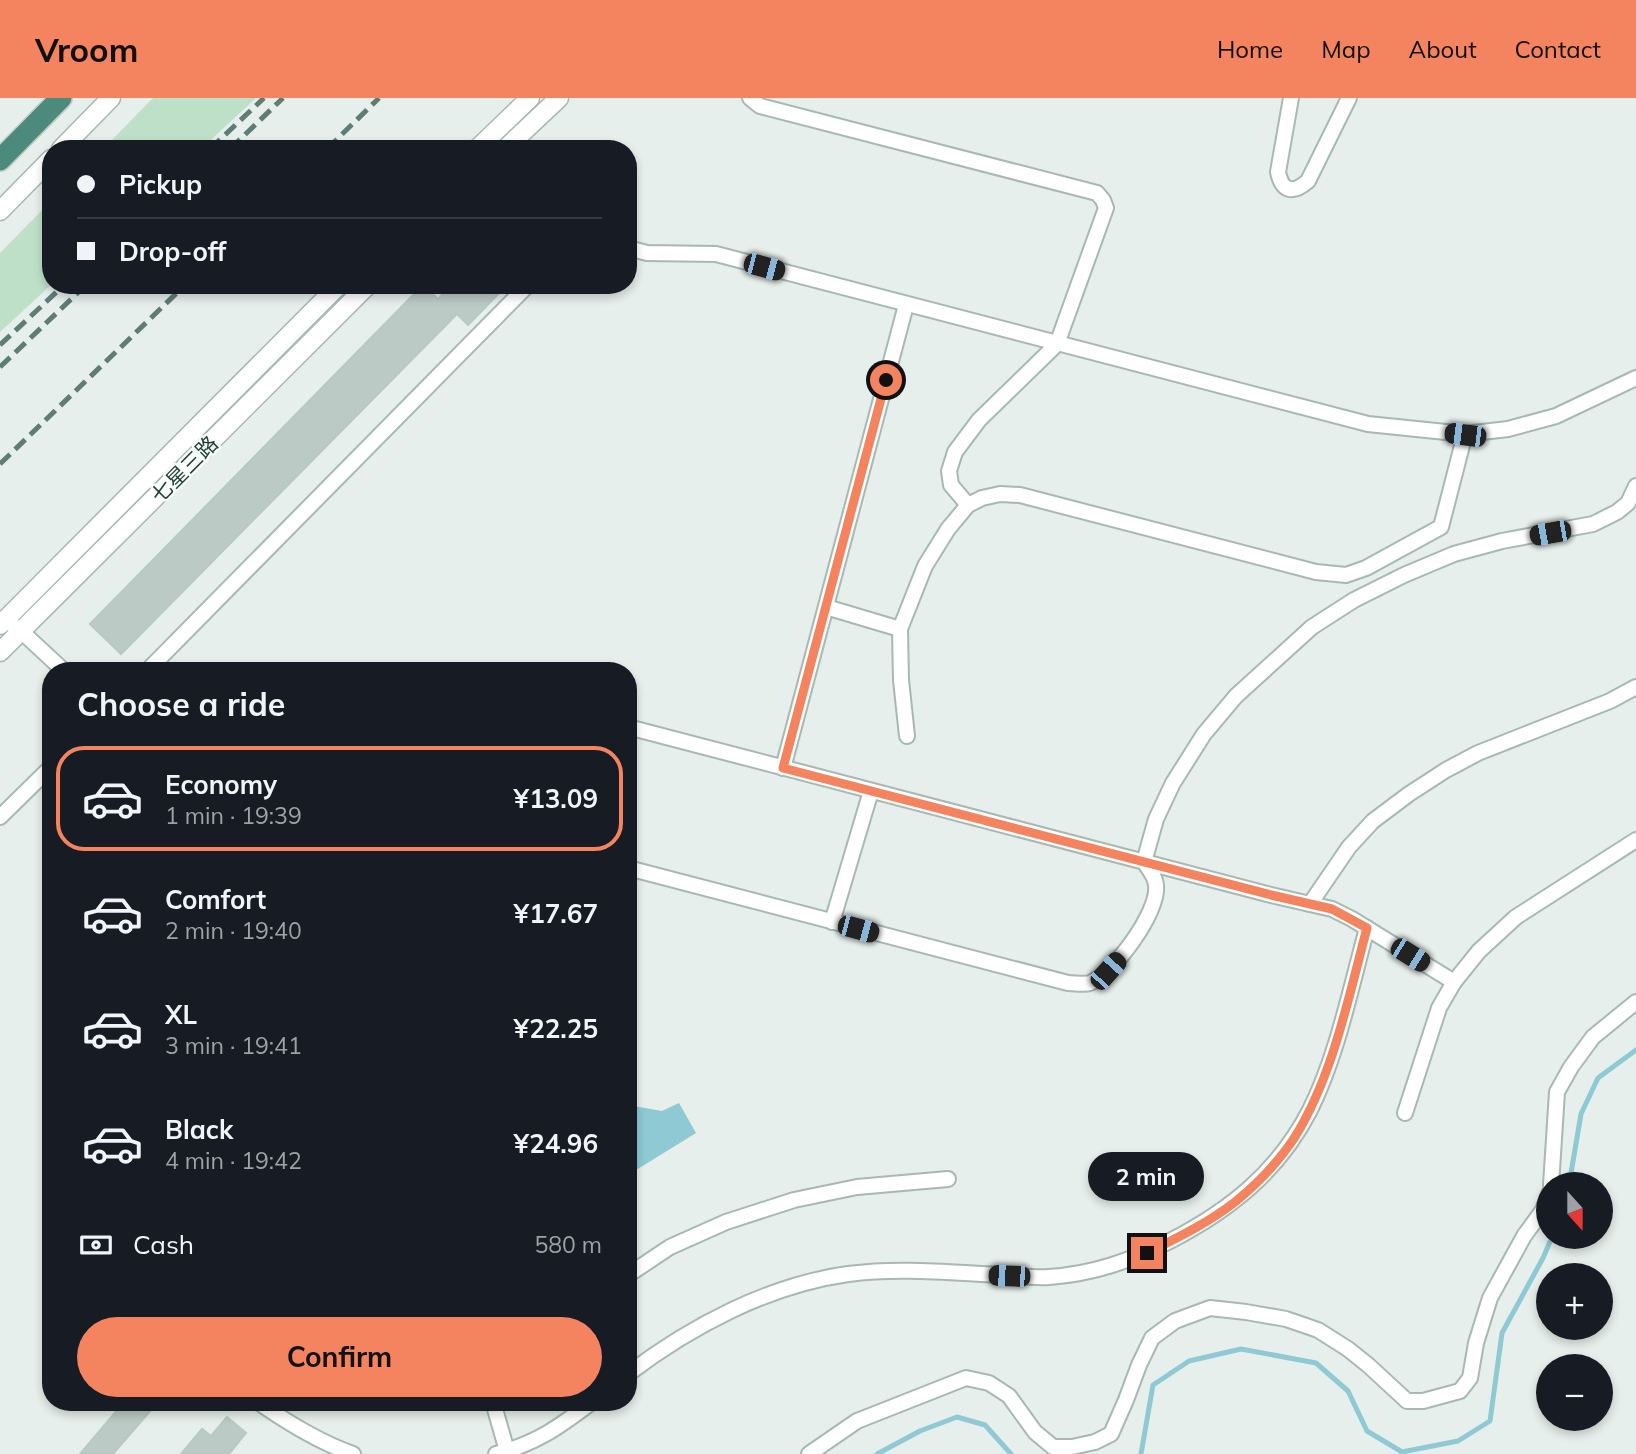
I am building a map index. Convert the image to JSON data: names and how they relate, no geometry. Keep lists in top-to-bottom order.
{
  "streets": {
    "street": ["七星三路"]
  },
  "north": "bottom",
  "page": {
    "header": "Vroom",
    "nav": [
      "Home",
      "Map",
      "About",
      "Contact"
    ],
    "banner": ["Pickup", "Drop-off"],
    "heading": "Choose a ride",
    "list": [
      {
        "name": "Economy",
        "note": "1 min · 19:39",
        "value": "¥13.09"
      },
      {
        "name": "Comfort",
        "note": "2 min · 19:40",
        "value": "¥17.67"
      },
      {
        "name": "XL",
        "note": "3 min · 19:41",
        "value": "¥22.25"
      },
      {
        "name": "Black",
        "note": "4 min · 19:42",
        "value": "¥24.96"
      }
    ],
    "bubble": "2 min",
    "map_buttons": ["+", "−"],
    "pay": ["Cash", "580 m"],
    "buttons": "Confirm"
  }
}
